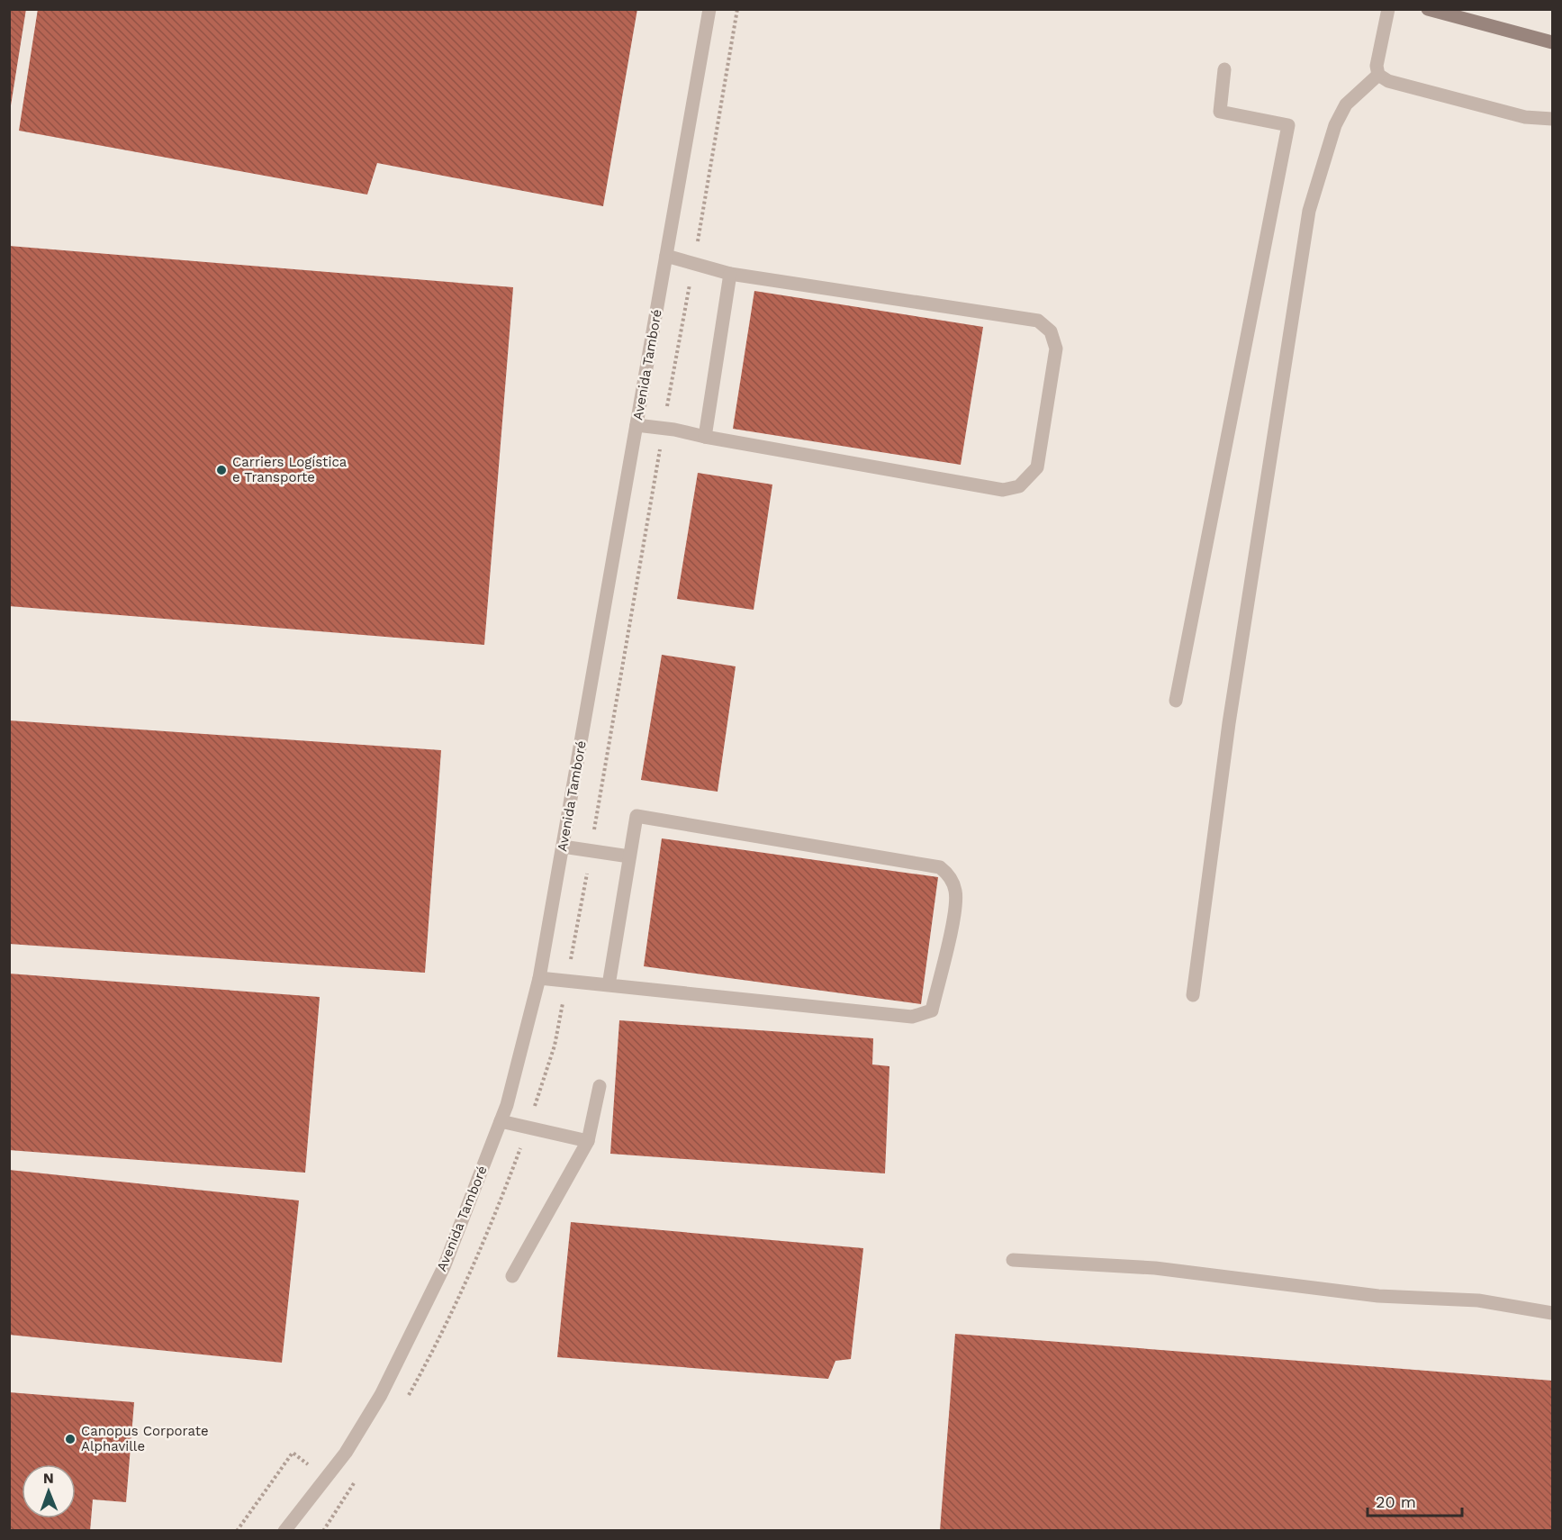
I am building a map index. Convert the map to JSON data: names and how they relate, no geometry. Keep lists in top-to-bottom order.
{
  "streets": {
    "street": ["Avenida Tamboré"]
  },
  "places": ["Carriers Logística e Transporte", "Canopus Corporate Alphaville"],
  "scale_bar": "20 m",
  "north": "top"
}
